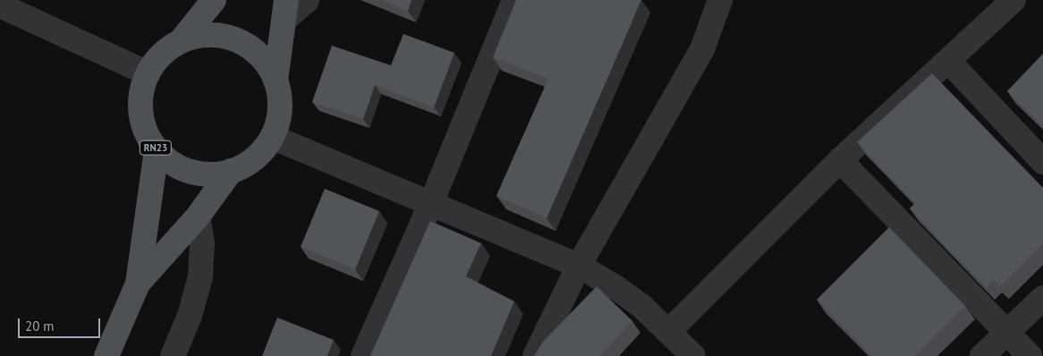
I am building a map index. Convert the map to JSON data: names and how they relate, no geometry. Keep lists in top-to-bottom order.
{
  "streets": {
    "main road": ["RN23"]
  },
  "scale_bar": "20 m"
}
